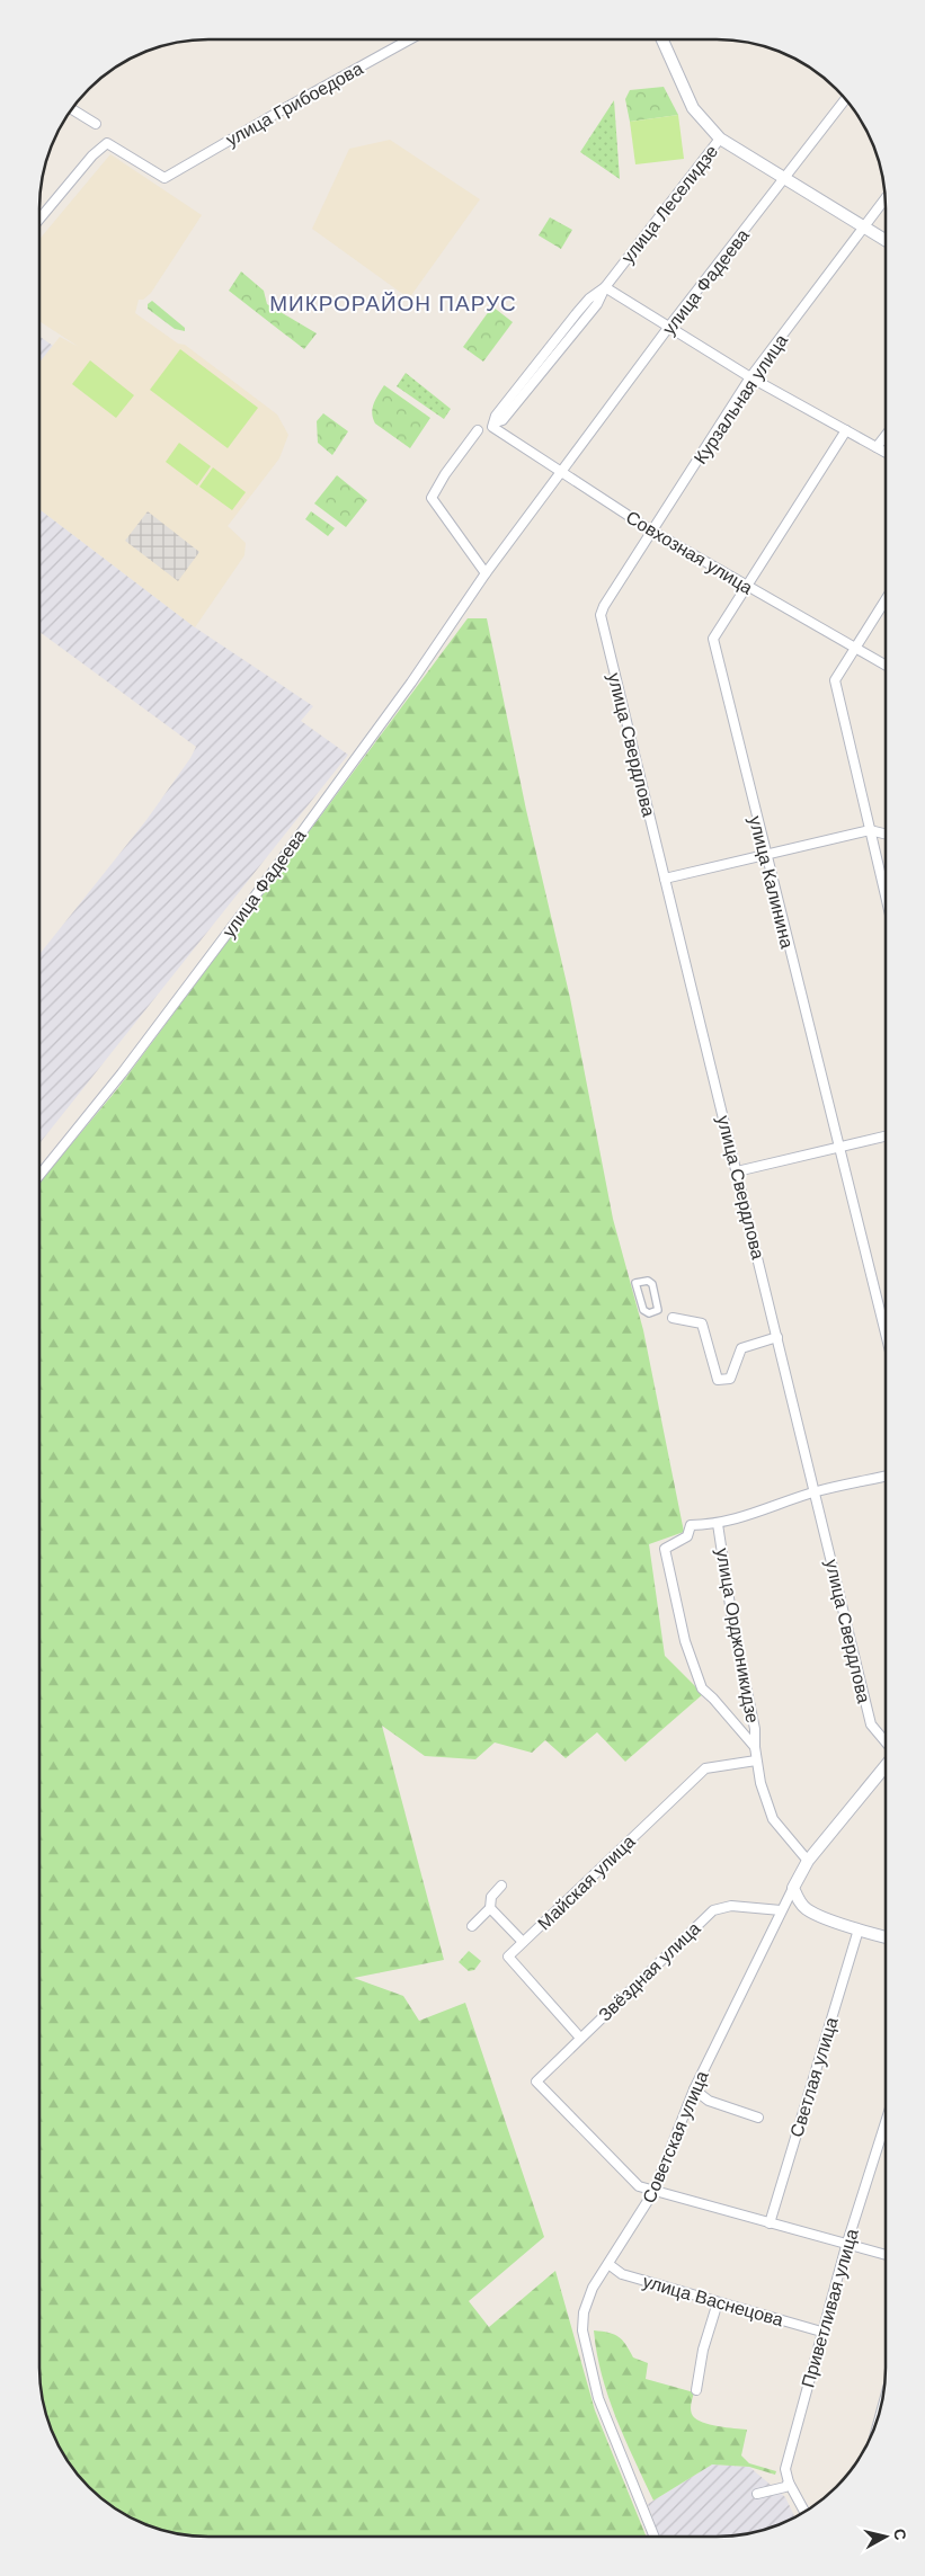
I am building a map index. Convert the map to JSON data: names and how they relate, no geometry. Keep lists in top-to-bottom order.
{
  "streets": {
    "street": [
      "улица Грибоедова",
      "улица Леселидзе",
      "улица Фадеева",
      "Курзальная улица",
      "Совхозная улица",
      "улица Свердлова",
      "улица Калинина",
      "улица Орджоникидзе",
      "Майская улица",
      "Звёздная улица",
      "Светлая улица",
      "Советская улица",
      "улица Васнецова",
      "Приветливая улица"
    ]
  },
  "crossings": [
    ["улица Леселидзе", "Совхозная улица"],
    ["улица Фадеева", "Совхозная улица"],
    ["Курзальная улица", "Совхозная улица"],
    ["Курзальная улица", "улица Свердлова"],
    ["Совхозная улица", "улица Калинина"],
    ["улица Орджоникидзе", "Майская улица"],
    ["улица Орджоникидзе", "Советская улица"],
    ["Майская улица", "Звёздная улица"],
    ["Звёздная улица", "Советская улица"],
    ["Советская улица", "улица Васнецова"],
    ["улица Васнецова", "Приветливая улица"]
  ],
  "districts": ["МИКРОРАЙОН ПАРУС"],
  "north": "right"
}
